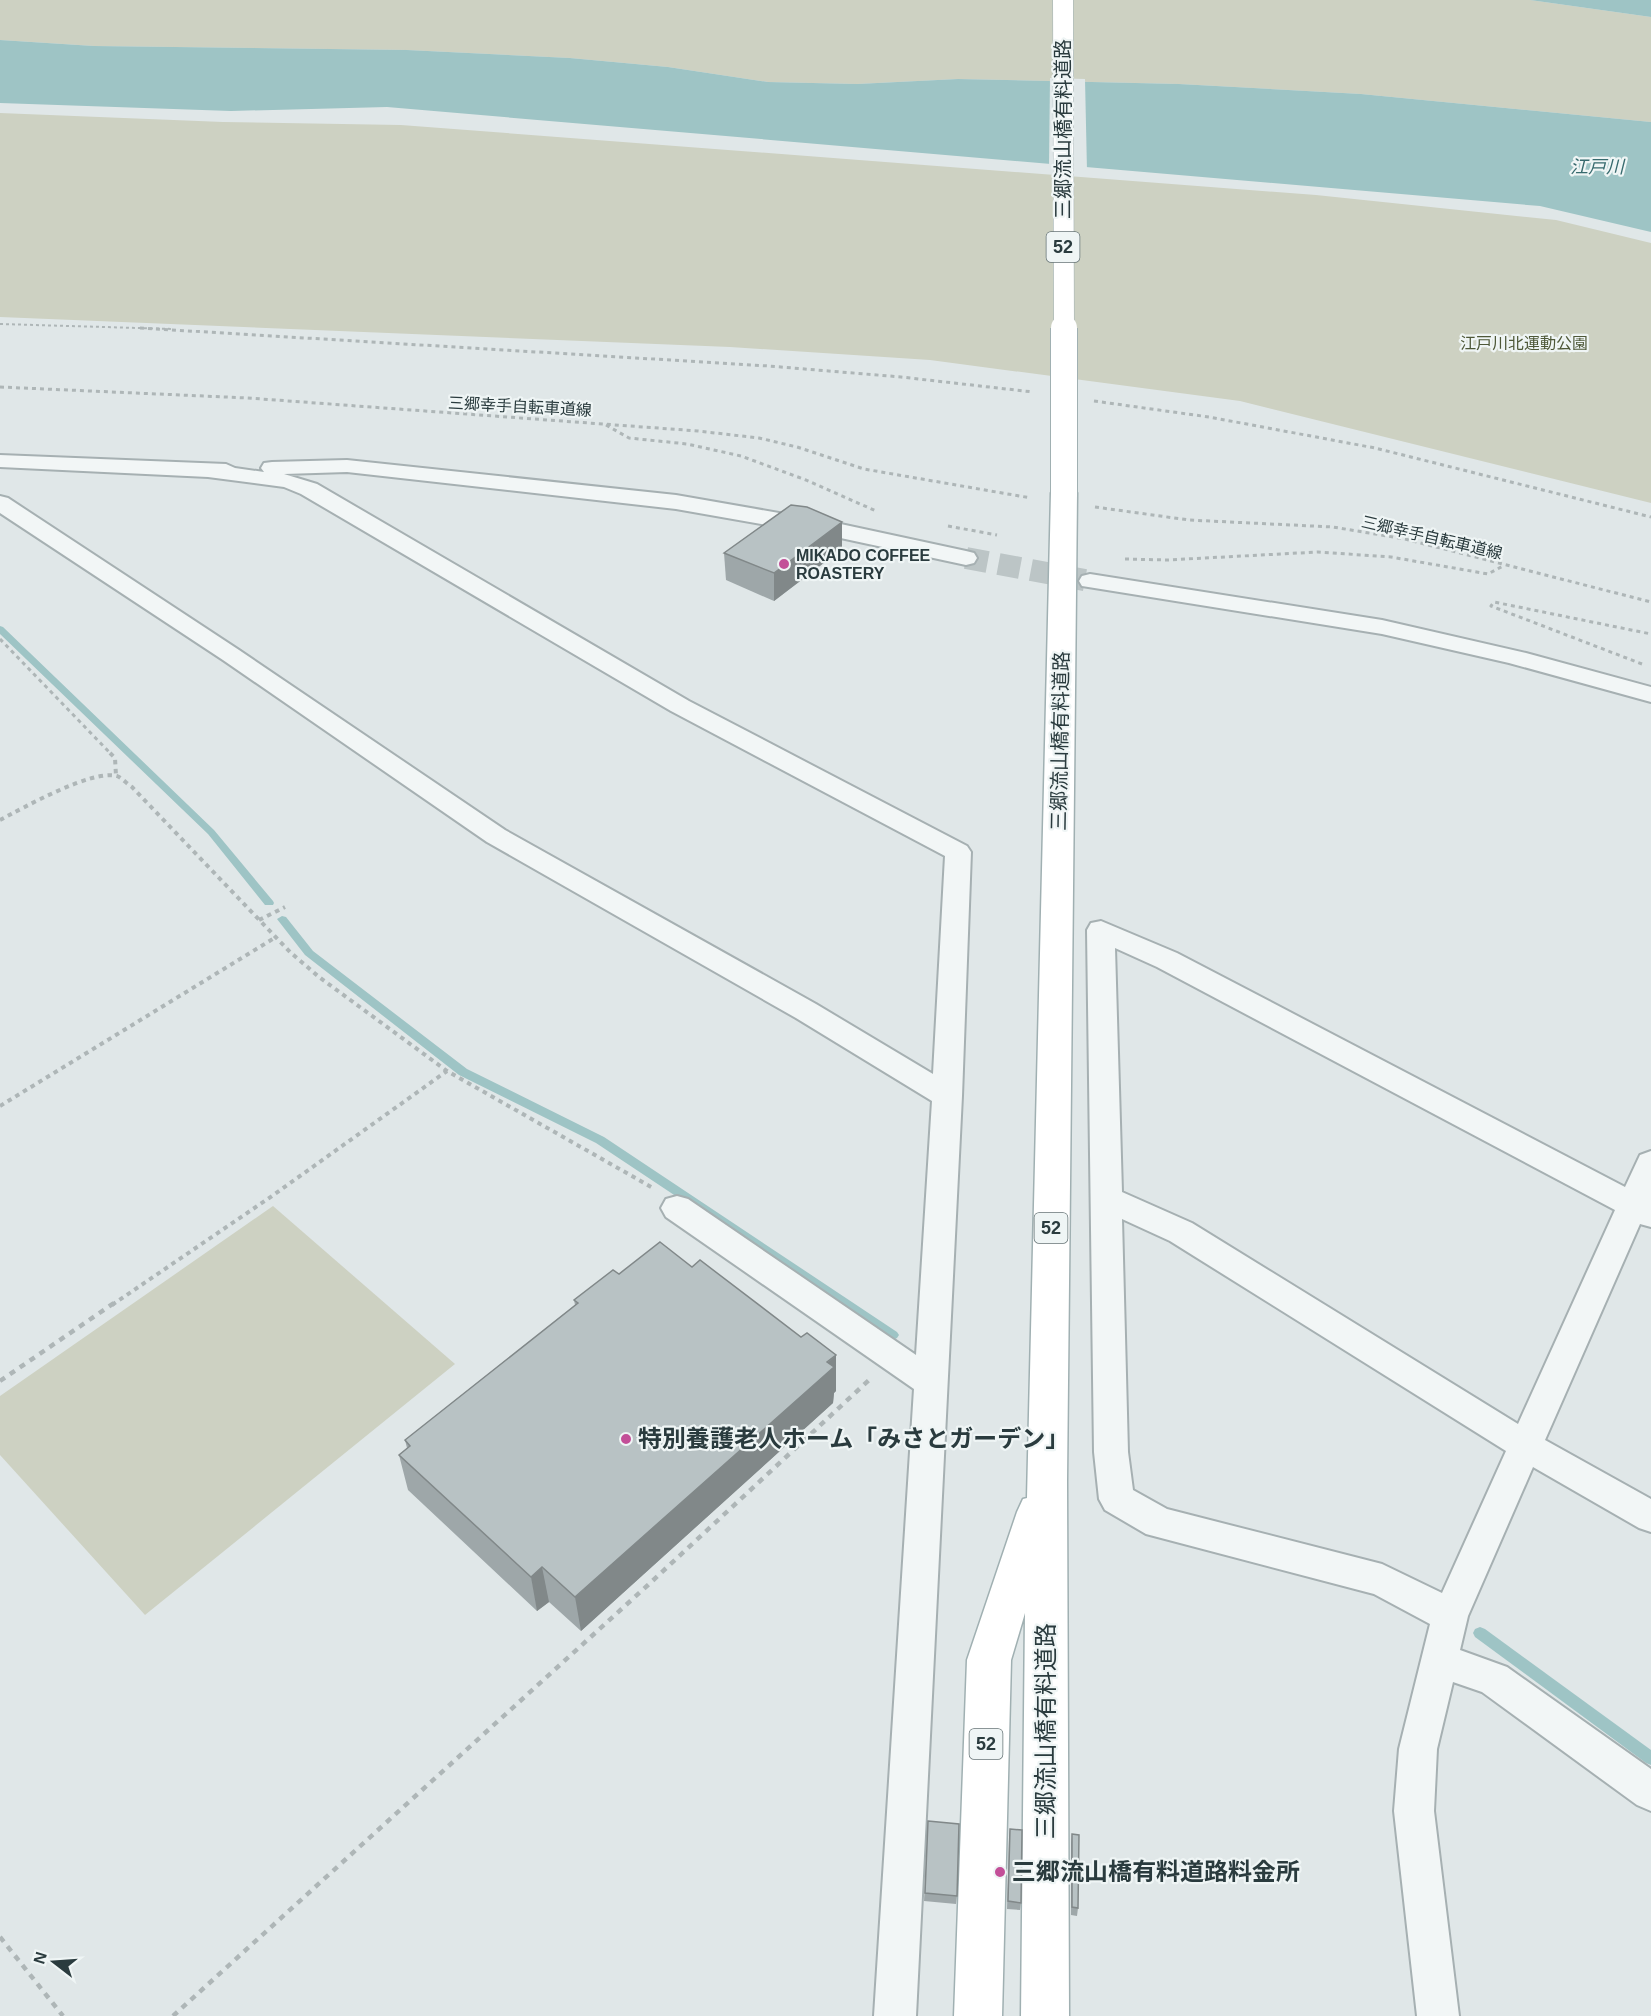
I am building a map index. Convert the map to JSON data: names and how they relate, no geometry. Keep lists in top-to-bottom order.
{
  "streets": {
    "main road": ["三郷流山橋有料道路", "52"],
    "path": ["三郷幸手自転車道線"]
  },
  "water": ["江戸川"],
  "parks": ["江戸川北運動公園"],
  "places": ["MIKADO COFFEE ROASTERY", "特別養護老人ホーム「みさとガーデン」", "三郷流山橋有料道路料金所"],
  "north": "left"
}
